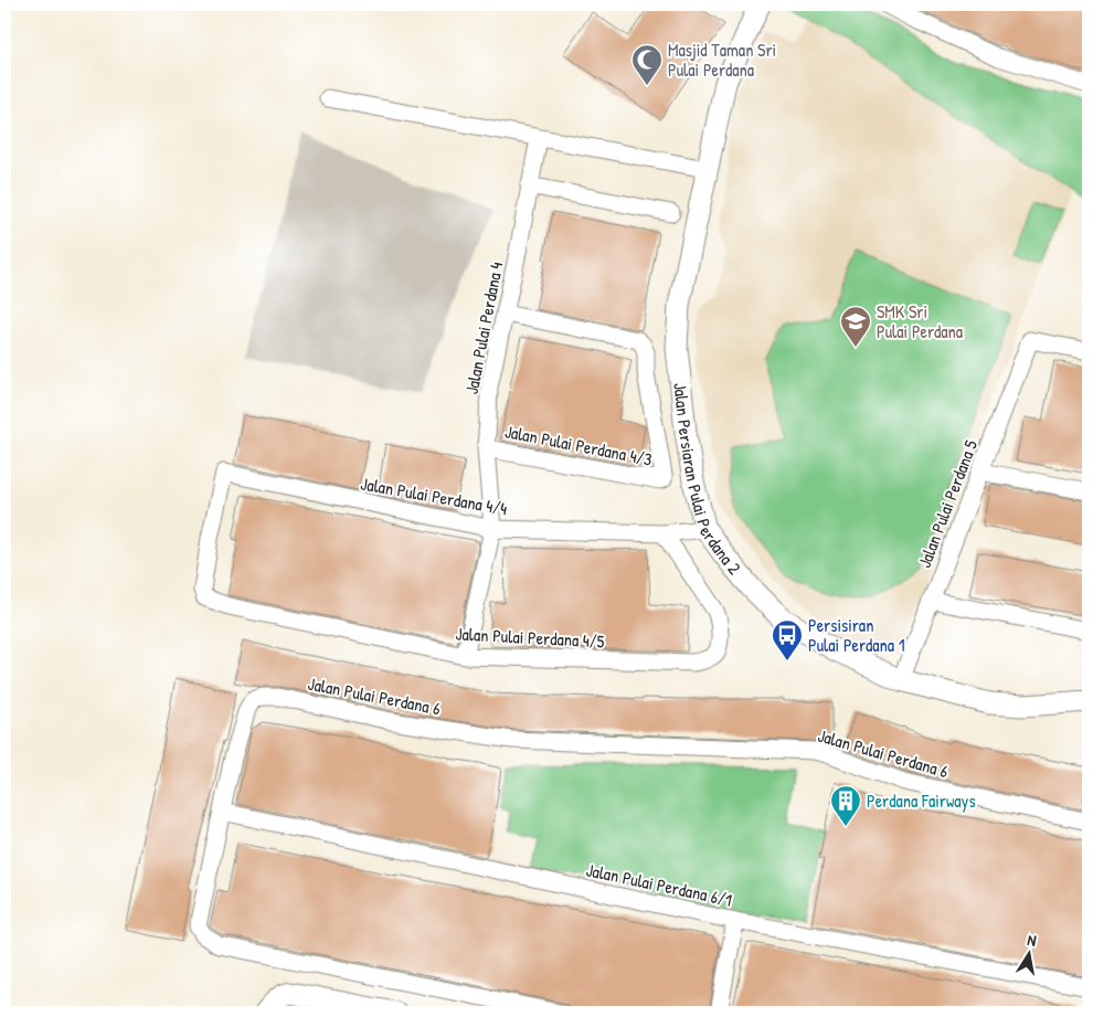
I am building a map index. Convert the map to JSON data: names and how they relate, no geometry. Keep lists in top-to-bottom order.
{
  "streets": {
    "street": [
      "Jalan Pulai Perdana 4",
      "Jalan Pulai Perdana 4/3",
      "Jalan Persiaran Pulai Perdana 2",
      "Jalan Pulai Perdana 4/4",
      "Jalan Pulai Perdana 5",
      "Jalan Pulai Perdana 4/5",
      "Jalan Pulai Perdana 6",
      "Jalan Pulai Perdana 6/1"
    ]
  },
  "crossings": [
    ["Jalan Pulai Perdana 4", "Jalan Pulai Perdana 4/3"],
    ["Jalan Pulai Perdana 4", "Jalan Pulai Perdana 4/4"],
    ["Jalan Pulai Perdana 4", "Jalan Pulai Perdana 4/5"],
    ["Jalan Persiaran Pulai Perdana 2", "Jalan Pulai Perdana 4/4"],
    ["Jalan Persiaran Pulai Perdana 2", "Jalan Pulai Perdana 5"],
    ["Jalan Pulai Perdana 4/4", "Jalan Pulai Perdana 4/5"],
    ["Jalan Pulai Perdana 6", "Jalan Pulai Perdana 6/1"]
  ],
  "places": {
    "mosque": ["Masjid Taman Sri Pulai Perdana"],
    "school or university": ["SMK Sri Pulai Perdana"],
    "bus stop": ["Persisiran Pulai Perdana 1"],
    "building": ["Perdana Fairways"]
  },
  "north": "top"
}
